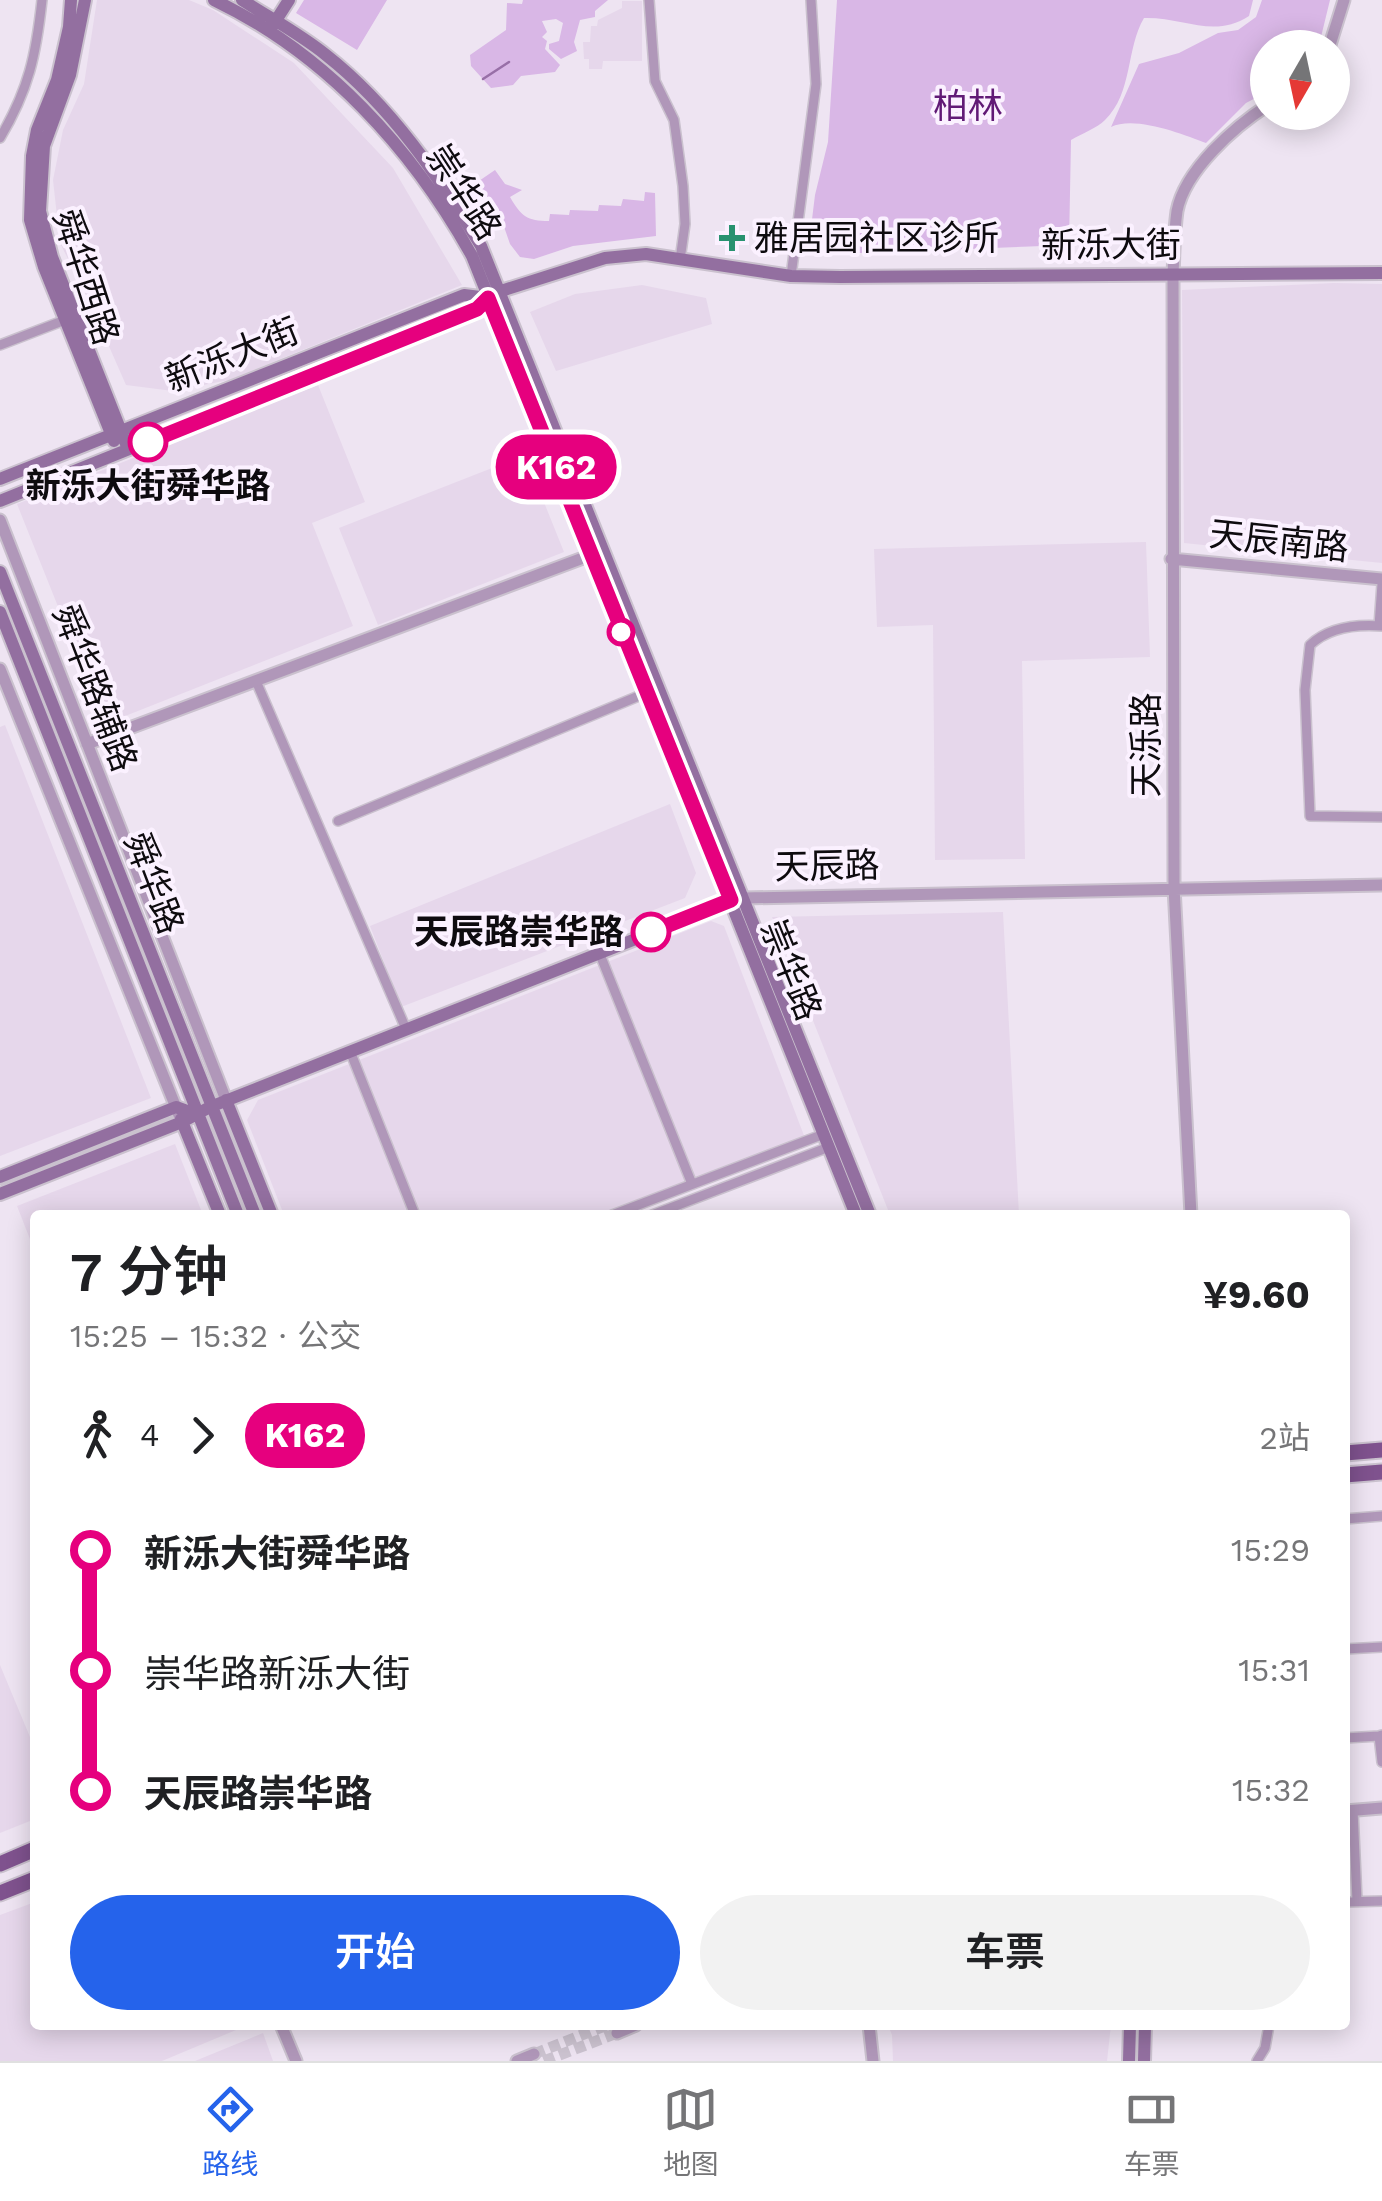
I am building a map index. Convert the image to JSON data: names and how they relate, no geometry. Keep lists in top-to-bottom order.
{
  "streets": {
    "main road": [
      "崇华路",
      "新泺大街",
      "舜华西路",
      "天辰路",
      "舜华路"
    ],
    "street": ["天辰南路", "舜华路辅路", "天泺路"]
  },
  "crossings": [
    ["崇华路", "新泺大街"],
    ["崇华路", "天辰路"],
    ["新泺大街", "舜华西路"],
    ["新泺大街", "天泺路"],
    ["天辰南路", "天泺路"],
    ["舜华路辅路", "天辰路"],
    ["天泺路", "天辰路"],
    ["天辰路", "舜华路"]
  ],
  "parks": ["柏林"],
  "places": {
    "health": ["雅居园社区诊所"],
    "other": ["新泺大街舜华路", "天辰路崇华路"]
  },
  "lines": ["bus line K162"],
  "north": "bottom",
  "page": {
    "on_map": "K162",
    "heading": ["7 分钟", "15:25 – 15:32 · 公交", "¥9.60"],
    "legs": ["4", "K162", "2站"],
    "list": [
      {
        "name": "新泺大街舜华路",
        "value": "15:29"
      },
      {
        "name": "崇华路新泺大街",
        "value": "15:31"
      },
      {
        "name": "天辰路崇华路",
        "value": "15:32"
      }
    ],
    "buttons": ["开始", "车票"],
    "tabs": ["路线", "地图", "车票"]
  }
}
